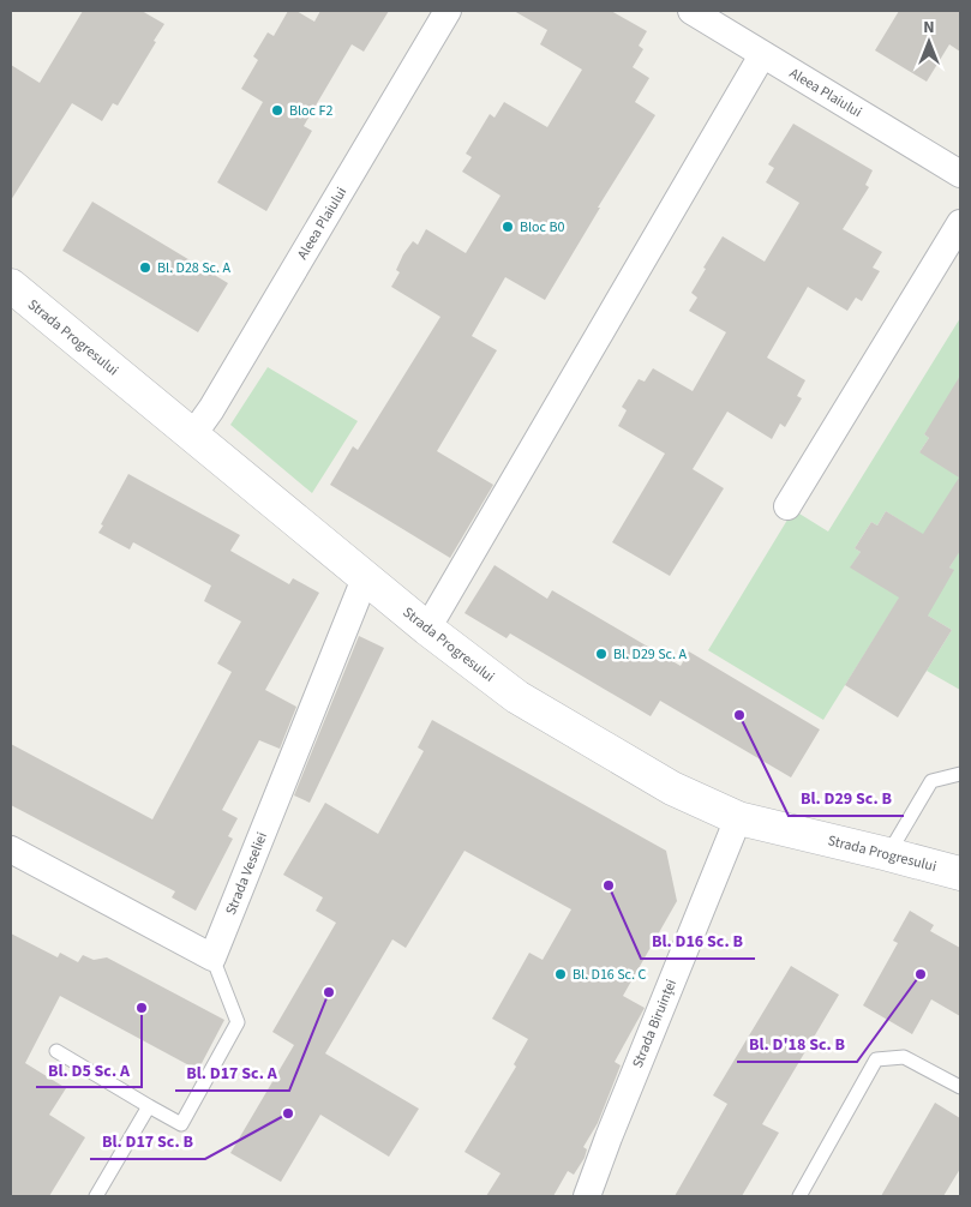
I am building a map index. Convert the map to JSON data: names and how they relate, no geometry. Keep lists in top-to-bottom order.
{
  "streets": {
    "street": [
      "Aleea Plaiului",
      "Strada Progresului",
      "Strada Veseliei",
      "Strada Biruinței"
    ]
  },
  "crossings": [
    ["Aleea Plaiului", "Strada Progresului"],
    ["Strada Progresului", "Strada Veseliei"],
    ["Strada Progresului", "Strada Biruinței"]
  ],
  "places": [
    "Bloc F2",
    "Bloc B0",
    "Bl. D28 Sc. A",
    "Bl. D29 Sc. A",
    "Bl. D29 Sc. B",
    "Bl. D16 Sc. B",
    "Bl. D16 Sc. C",
    "Bl. D'18 Sc. B",
    "Bl. D17 Sc. A",
    "Bl. D5 Sc. A",
    "Bl. D17 Sc. B"
  ],
  "north": "top"
}
